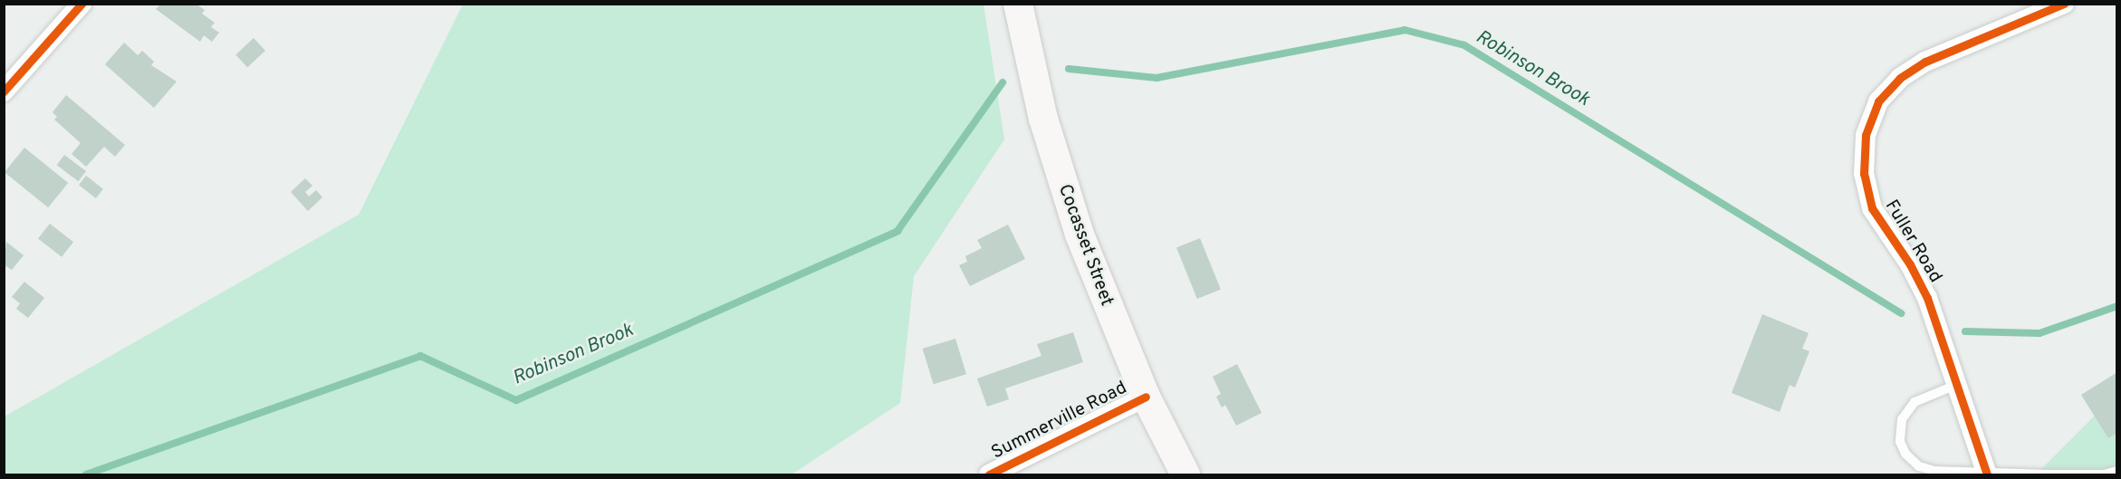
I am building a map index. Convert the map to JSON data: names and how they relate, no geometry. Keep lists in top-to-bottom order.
{
  "streets": {
    "main road": ["Cocasset Street"],
    "street": ["Fuller Road", "Summerville Road"]
  },
  "crossings": [
    ["Cocasset Street", "Summerville Road"]
  ],
  "water": ["Robinson Brook"]
}
